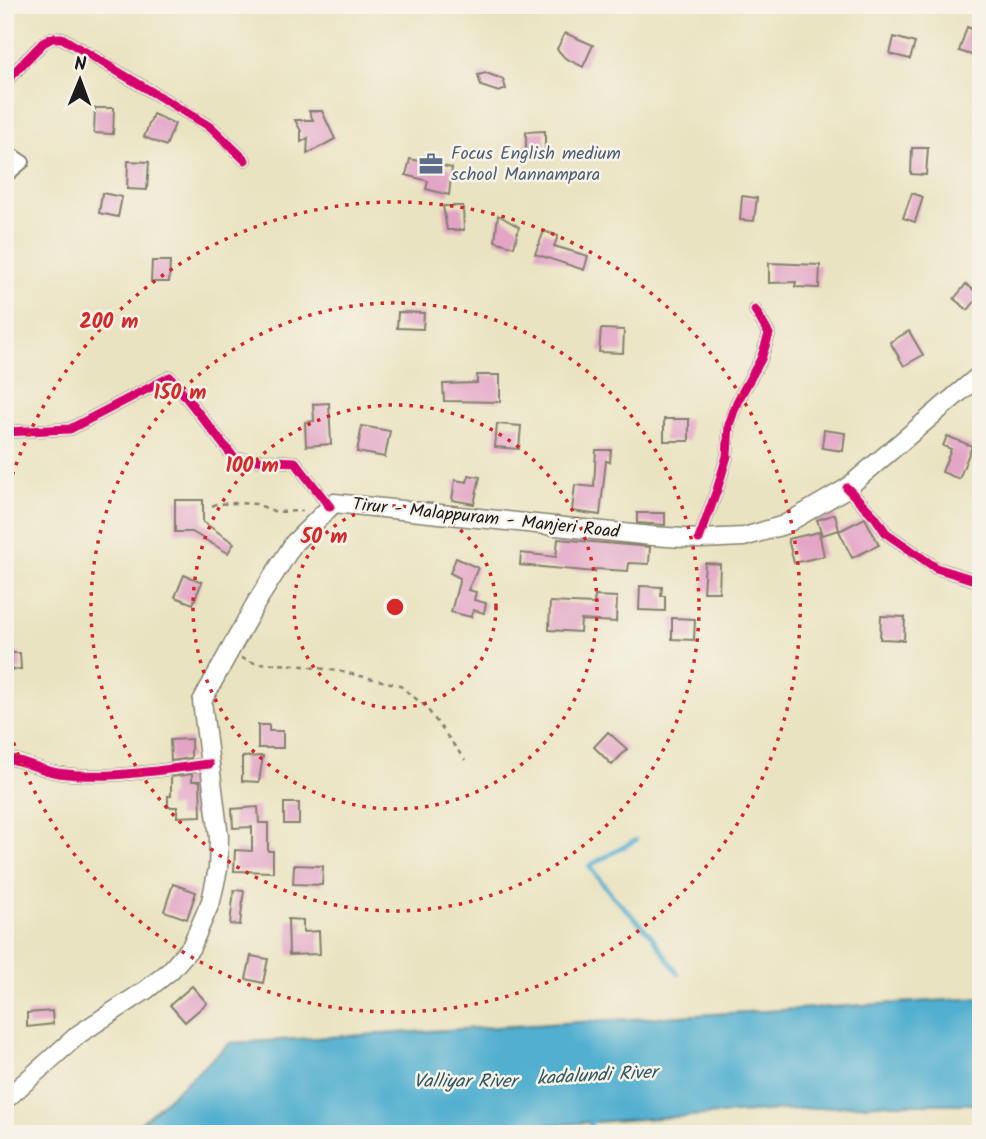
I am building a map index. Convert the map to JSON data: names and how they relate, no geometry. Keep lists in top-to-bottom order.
{
  "streets": {
    "main road": ["Tirur - Malappuram - Manjeri Road"]
  },
  "water": ["kadalundi River", "Valliyar River"],
  "places": {
    "office": ["Focus English medium school Mannampara"]
  },
  "north": "top",
  "rings": [
    "200 m",
    "150 m",
    "100 m",
    "50 m"
  ]
}
